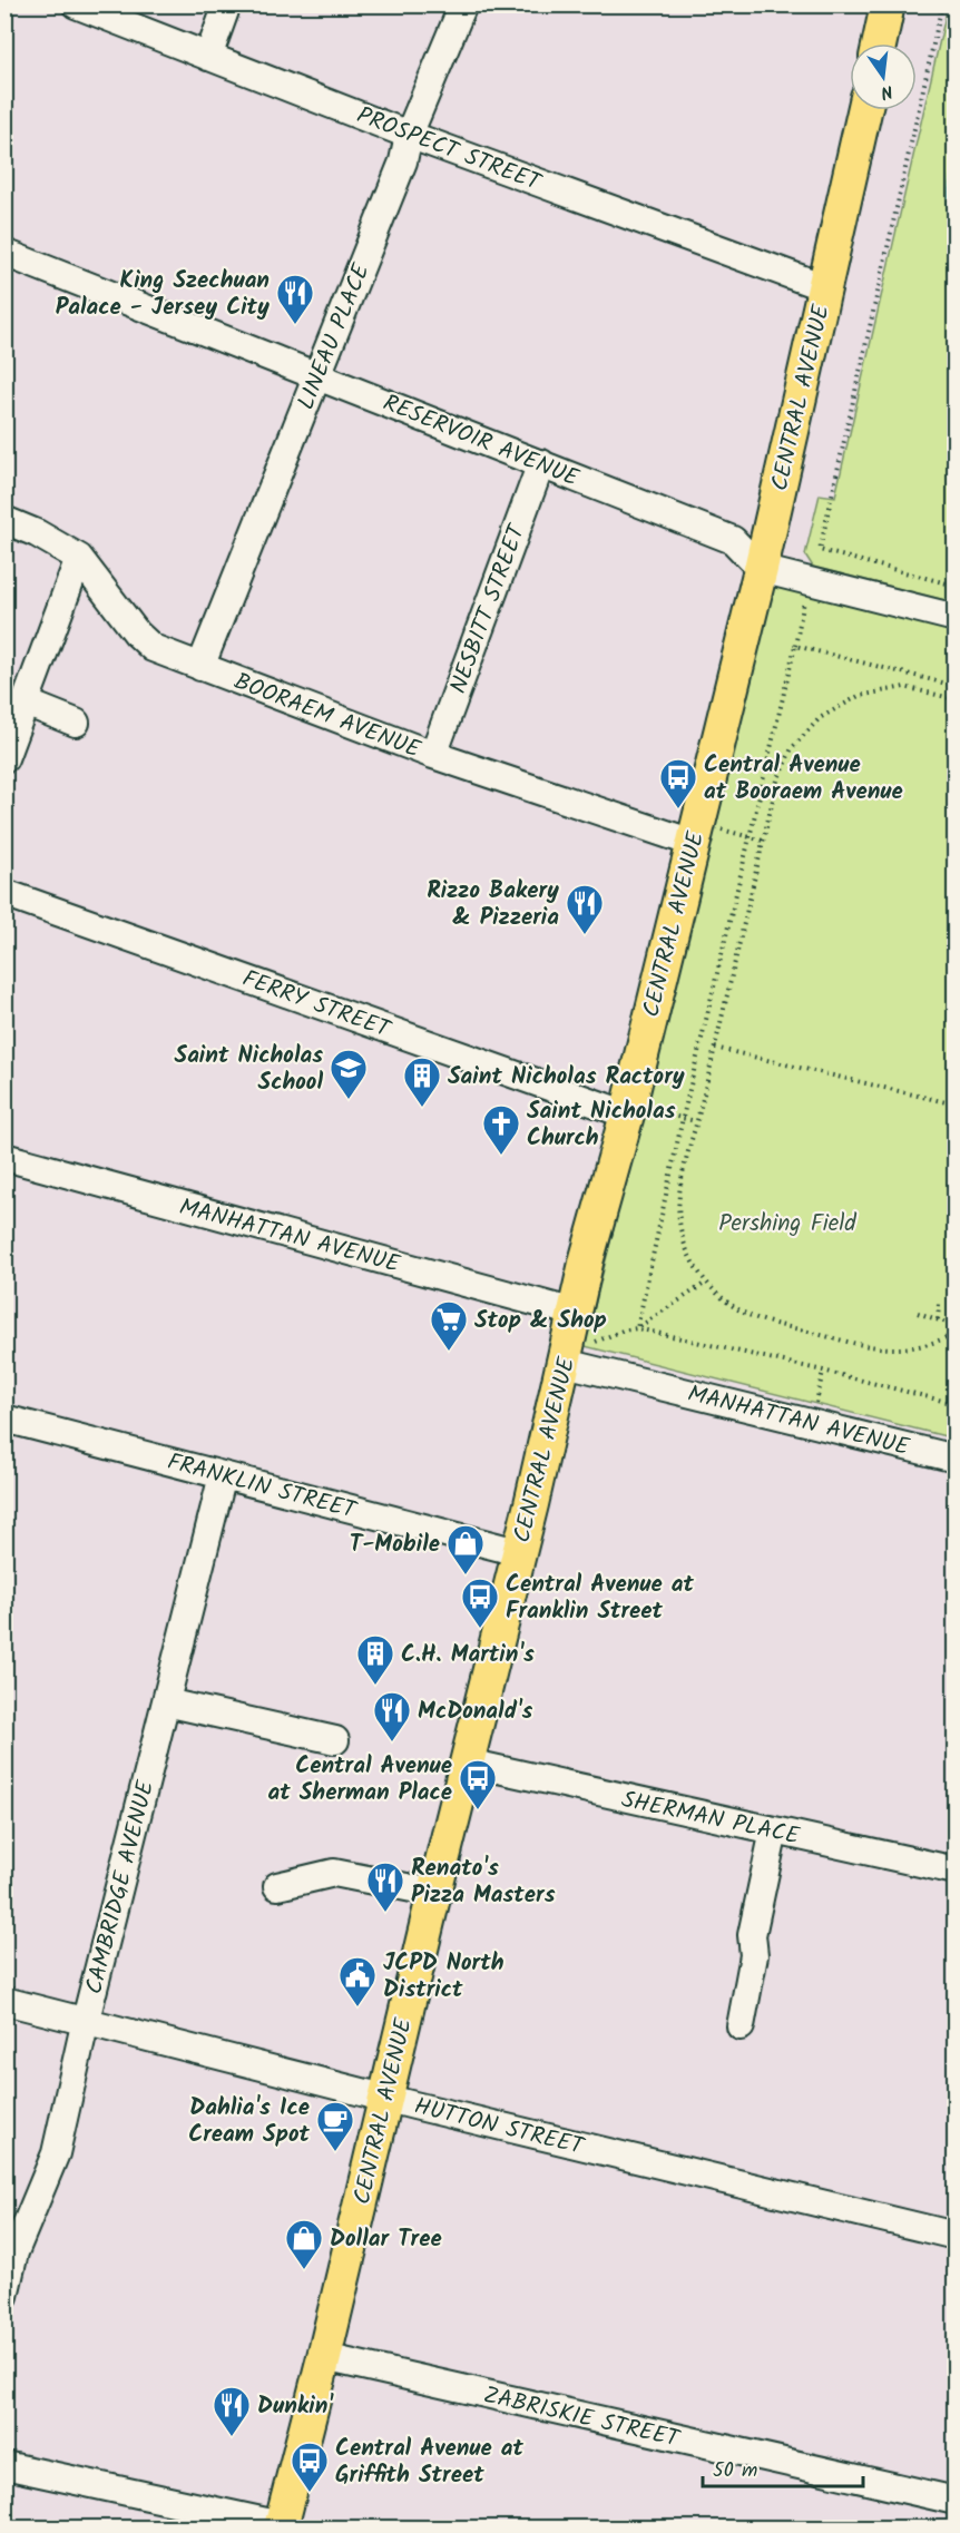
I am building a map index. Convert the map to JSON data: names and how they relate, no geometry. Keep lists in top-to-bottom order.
{
  "streets": {
    "main road": ["CENTRAL AVENUE"],
    "street": [
      "PROSPECT STREET",
      "LINEAU PLACE",
      "RESERVOIR AVENUE",
      "NESBITT STREET",
      "BOORAEM AVENUE",
      "FERRY STREET",
      "MANHATTAN AVENUE",
      "FRANKLIN STREET",
      "SHERMAN PLACE",
      "CAMBRIDGE AVENUE",
      "HUTTON STREET",
      "ZABRISKIE STREET"
    ]
  },
  "crossings": [
    ["PROSPECT STREET", "LINEAU PLACE"],
    ["PROSPECT STREET", "CENTRAL AVENUE"],
    ["LINEAU PLACE", "RESERVOIR AVENUE"],
    ["LINEAU PLACE", "BOORAEM AVENUE"],
    ["CENTRAL AVENUE", "RESERVOIR AVENUE"],
    ["CENTRAL AVENUE", "BOORAEM AVENUE"],
    ["CENTRAL AVENUE", "FERRY STREET"],
    ["CENTRAL AVENUE", "MANHATTAN AVENUE"],
    ["CENTRAL AVENUE", "FRANKLIN STREET"],
    ["CENTRAL AVENUE", "SHERMAN PLACE"],
    ["CENTRAL AVENUE", "HUTTON STREET"],
    ["CENTRAL AVENUE", "ZABRISKIE STREET"],
    ["RESERVOIR AVENUE", "NESBITT STREET"],
    ["NESBITT STREET", "BOORAEM AVENUE"],
    ["FRANKLIN STREET", "CAMBRIDGE AVENUE"],
    ["CAMBRIDGE AVENUE", "HUTTON STREET"]
  ],
  "parks": ["Pershing Field"],
  "places": {
    "restaurant": [
      "King Szechuan Palace - Jersey City",
      "Rizzo Bakery & Pizzeria",
      "McDonald's",
      "Renato's Pizza Masters",
      "Dunkin'"
    ],
    "bus stop": [
      "Central Avenue at Booraem Avenue",
      "Central Avenue at Franklin Street",
      "Central Avenue at Sherman Place",
      "Central Avenue at Griffith Street"
    ],
    "school or university": ["Saint Nicholas School"],
    "building": ["Saint Nicholas Ractory", "C.H. Martin's"],
    "church": ["Saint Nicholas Church"],
    "supermarket": ["Stop & Shop"],
    "shop": ["T-Mobile", "Dollar Tree"],
    "public building": ["JCPD North District"],
    "cafe": ["Dahlia's Ice Cream Spot"]
  },
  "scale_bar": "50 m",
  "north": "bottom"
}
